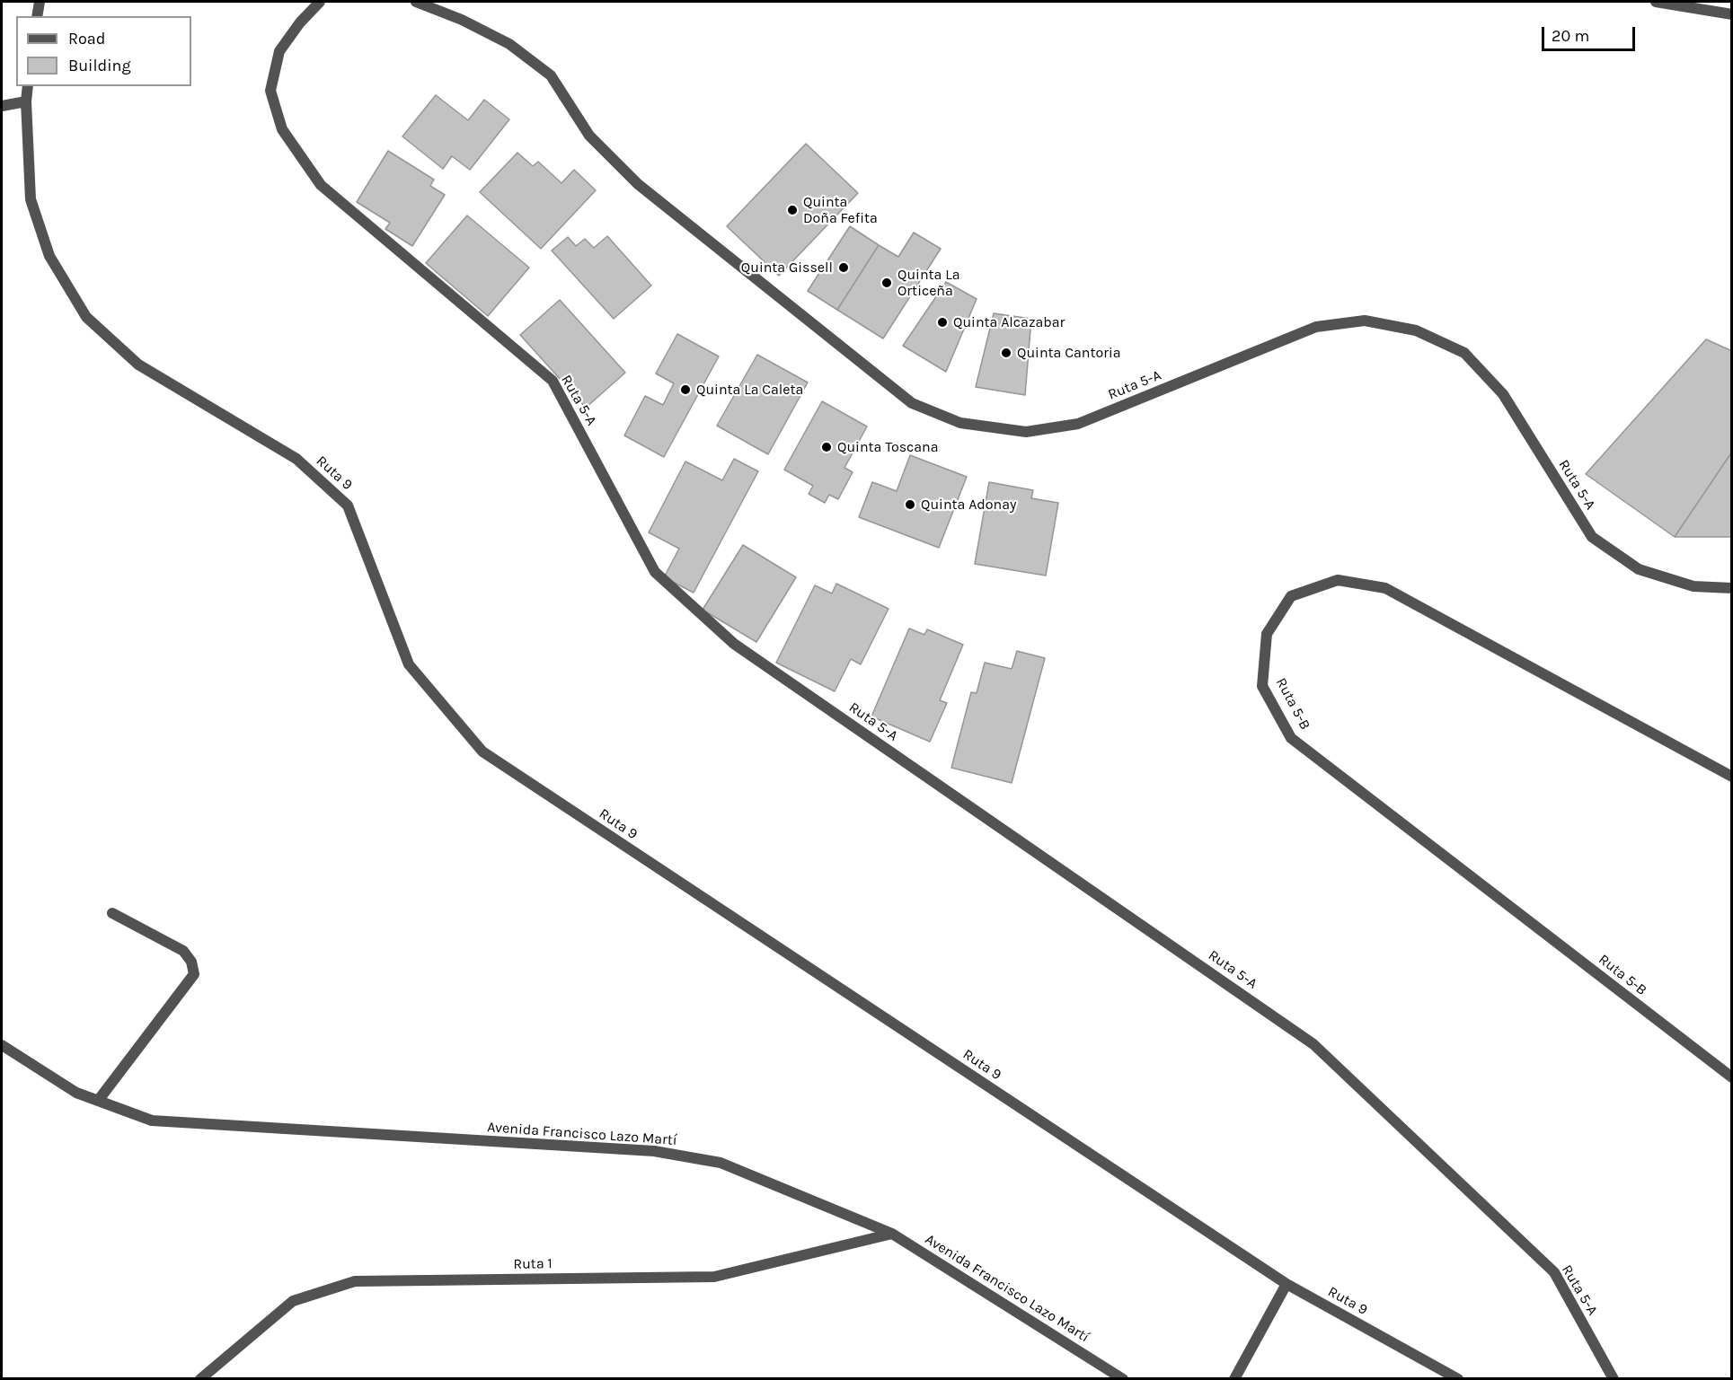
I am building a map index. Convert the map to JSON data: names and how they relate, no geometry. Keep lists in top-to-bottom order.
{
  "streets": {
    "street": [
      "Ruta 5-A",
      "Ruta 9",
      "Ruta 5-B",
      "Avenida Francisco Lazo Martí",
      "Ruta 1"
    ]
  },
  "crossings": [
    ["Avenida Francisco Lazo Martí", "Ruta 1"]
  ],
  "places": [
    "Quinta Doña Fefita",
    "Quinta Gissell",
    "Quinta La Orticeña",
    "Quinta Alcazabar",
    "Quinta Cantoria",
    "Quinta La Caleta",
    "Quinta Toscana",
    "Quinta Adonay"
  ],
  "legend": ["Road", "Building"],
  "scale_bar": "20 m"
}
